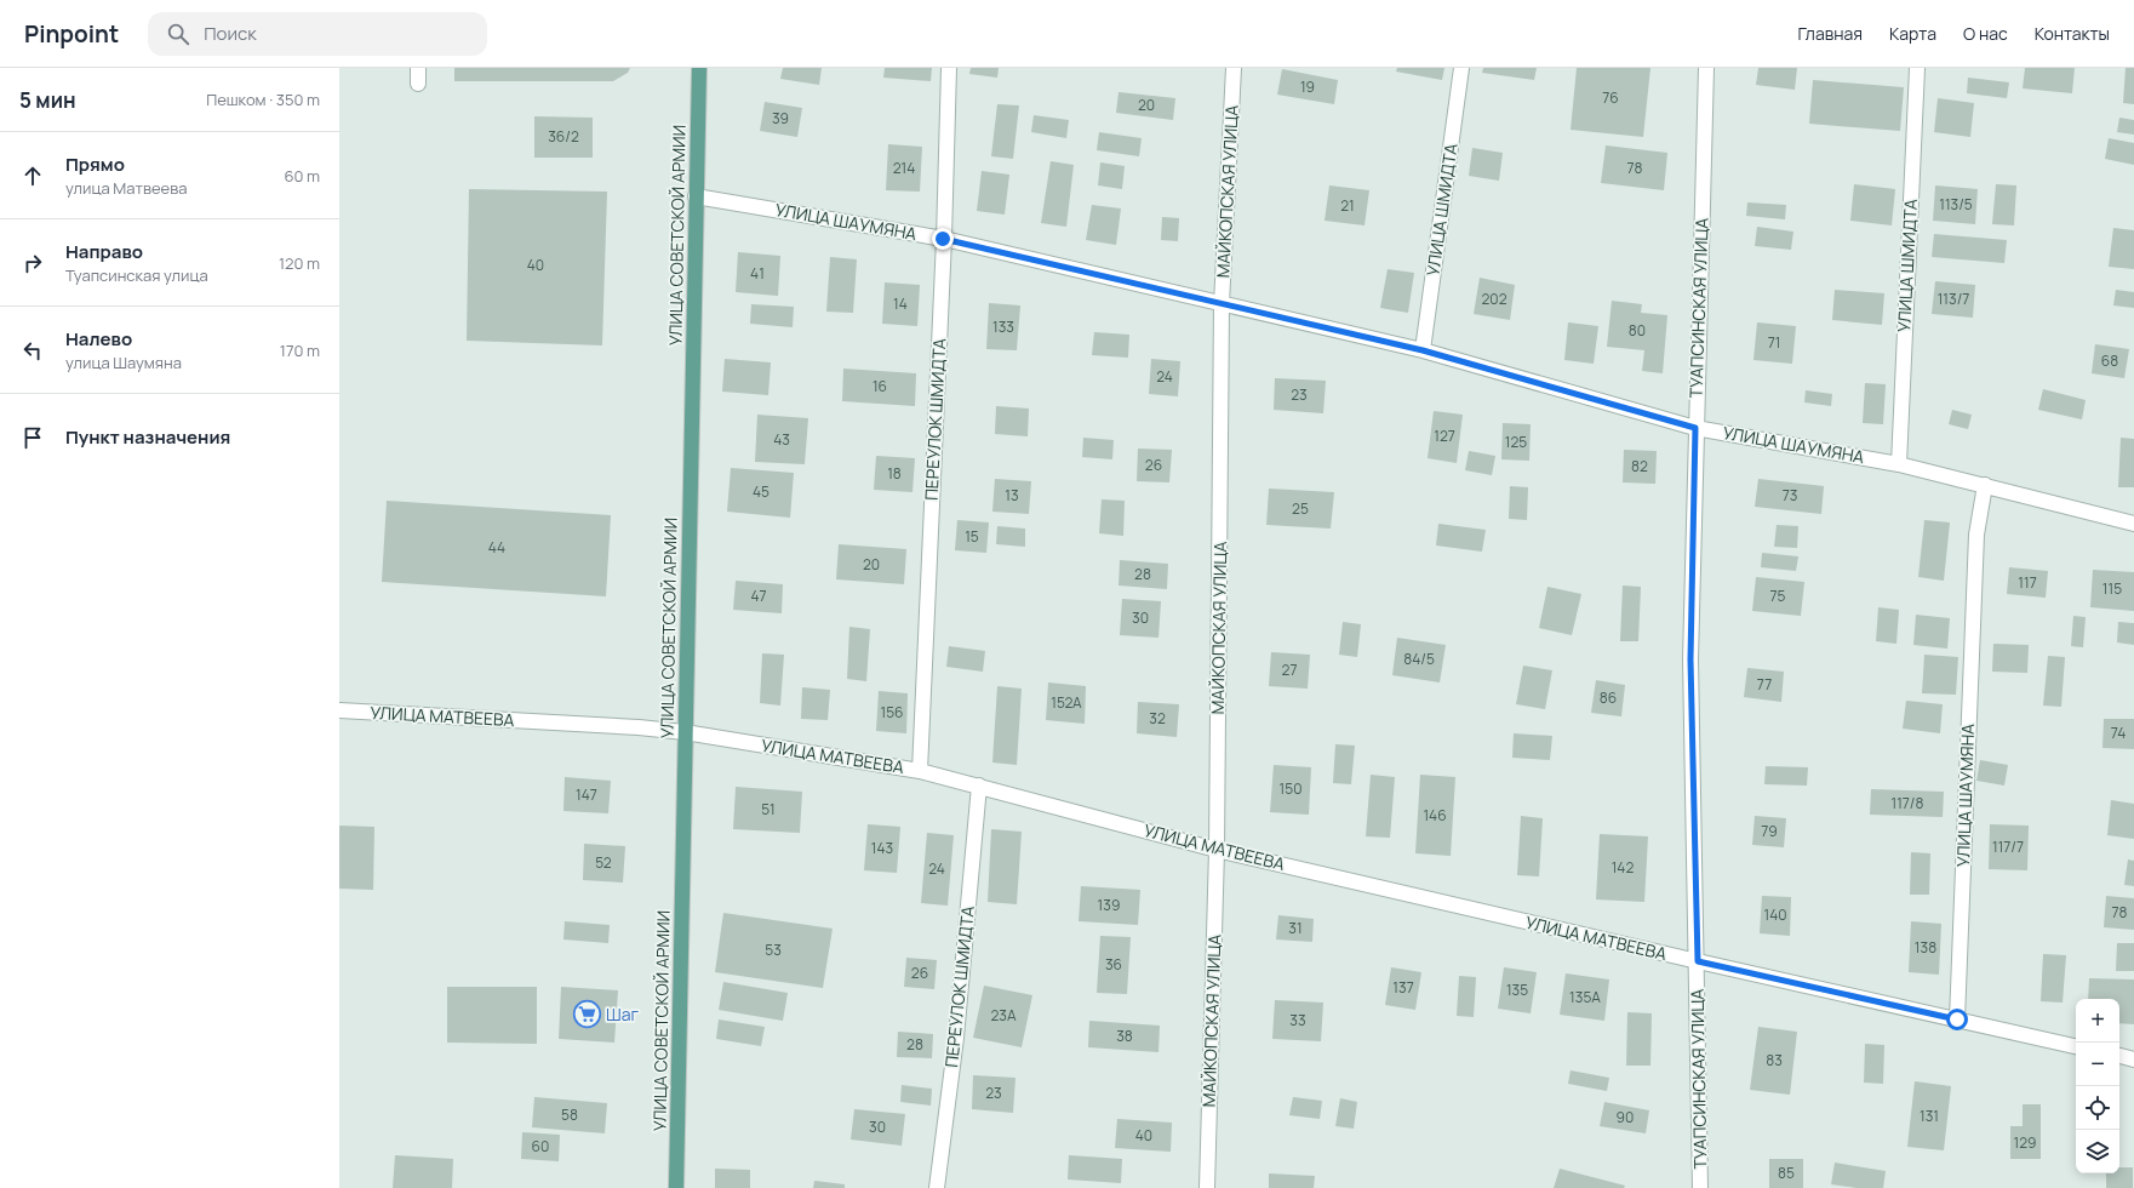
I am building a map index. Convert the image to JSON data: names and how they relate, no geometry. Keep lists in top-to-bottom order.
{
  "streets": {
    "main road": ["УЛИЦА СОВЕТСКОЙ АРМИИ"],
    "street": [
      "МАЙКОПСКАЯ УЛИЦА",
      "УЛИЦА ШМИДТА",
      "УЛИЦА ШАУМЯНА",
      "ТУАПСИНСКАЯ УЛИЦА",
      "ПЕРЕУЛОК ШМИДТА",
      "УЛИЦА МАТВЕЕВА"
    ]
  },
  "crossings": [
    ["МАЙКОПСКАЯ УЛИЦА", "УЛИЦА ШАУМЯНА"],
    ["МАЙКОПСКАЯ УЛИЦА", "УЛИЦА МАТВЕЕВА"],
    ["УЛИЦА ШМИДТА", "УЛИЦА ШАУМЯНА"],
    ["УЛИЦА ШАУМЯНА", "УЛИЦА СОВЕТСКОЙ АРМИИ"],
    ["УЛИЦА ШАУМЯНА", "ТУАПСИНСКАЯ УЛИЦА"],
    ["УЛИЦА ШАУМЯНА", "ПЕРЕУЛОК ШМИДТА"],
    ["УЛИЦА ШАУМЯНА", "УЛИЦА МАТВЕЕВА"],
    ["УЛИЦА СОВЕТСКОЙ АРМИИ", "УЛИЦА МАТВЕЕВА"],
    ["ТУАПСИНСКАЯ УЛИЦА", "УЛИЦА МАТВЕЕВА"],
    ["ПЕРЕУЛОК ШМИДТА", "УЛИЦА МАТВЕЕВА"]
  ],
  "places": {
    "supermarket": ["Шаг"]
  },
  "house_numbers": [
    "19",
    "76",
    "20",
    "39",
    "36/2",
    "214",
    "78",
    "113/5",
    "21",
    "40",
    "41",
    "202",
    "113/7",
    "14",
    "133",
    "80",
    "71",
    "68",
    "24",
    "16",
    "23",
    "127",
    "43",
    "125",
    "26",
    "82",
    "18",
    "45",
    "13",
    "73",
    "25",
    "15",
    "44",
    "20",
    "28",
    "117",
    "115",
    "47",
    "75",
    "30",
    "84/5",
    "27",
    "77",
    "86",
    "152А",
    "156",
    "32",
    "74",
    "150",
    "147",
    "117/8",
    "51",
    "146",
    "79",
    "117/7",
    "143",
    "52",
    "142",
    "24",
    "139",
    "78",
    "140",
    "31",
    "138",
    "53",
    "36",
    "26",
    "137",
    "135",
    "135А",
    "23А",
    "33",
    "38",
    "28",
    "83",
    "23",
    "58",
    "131",
    "90",
    "30",
    "40",
    "129",
    "60",
    "85"
  ],
  "page": {
    "header": "Pinpoint",
    "search": "Поиск",
    "nav": [
      "Главная",
      "Карта",
      "О нас",
      "Контакты"
    ],
    "heading": ["5 мин", "Пешком · 350 m"],
    "list": [
      ["Прямо", "улица Матвеева", "60 m"],
      ["Направо", "Туапсинская улица", "120 m"],
      ["Налево", "улица Шаумяна", "170 m"],
      "Пункт назначения"
    ],
    "map_buttons": ["+", "−"]
  }
}
